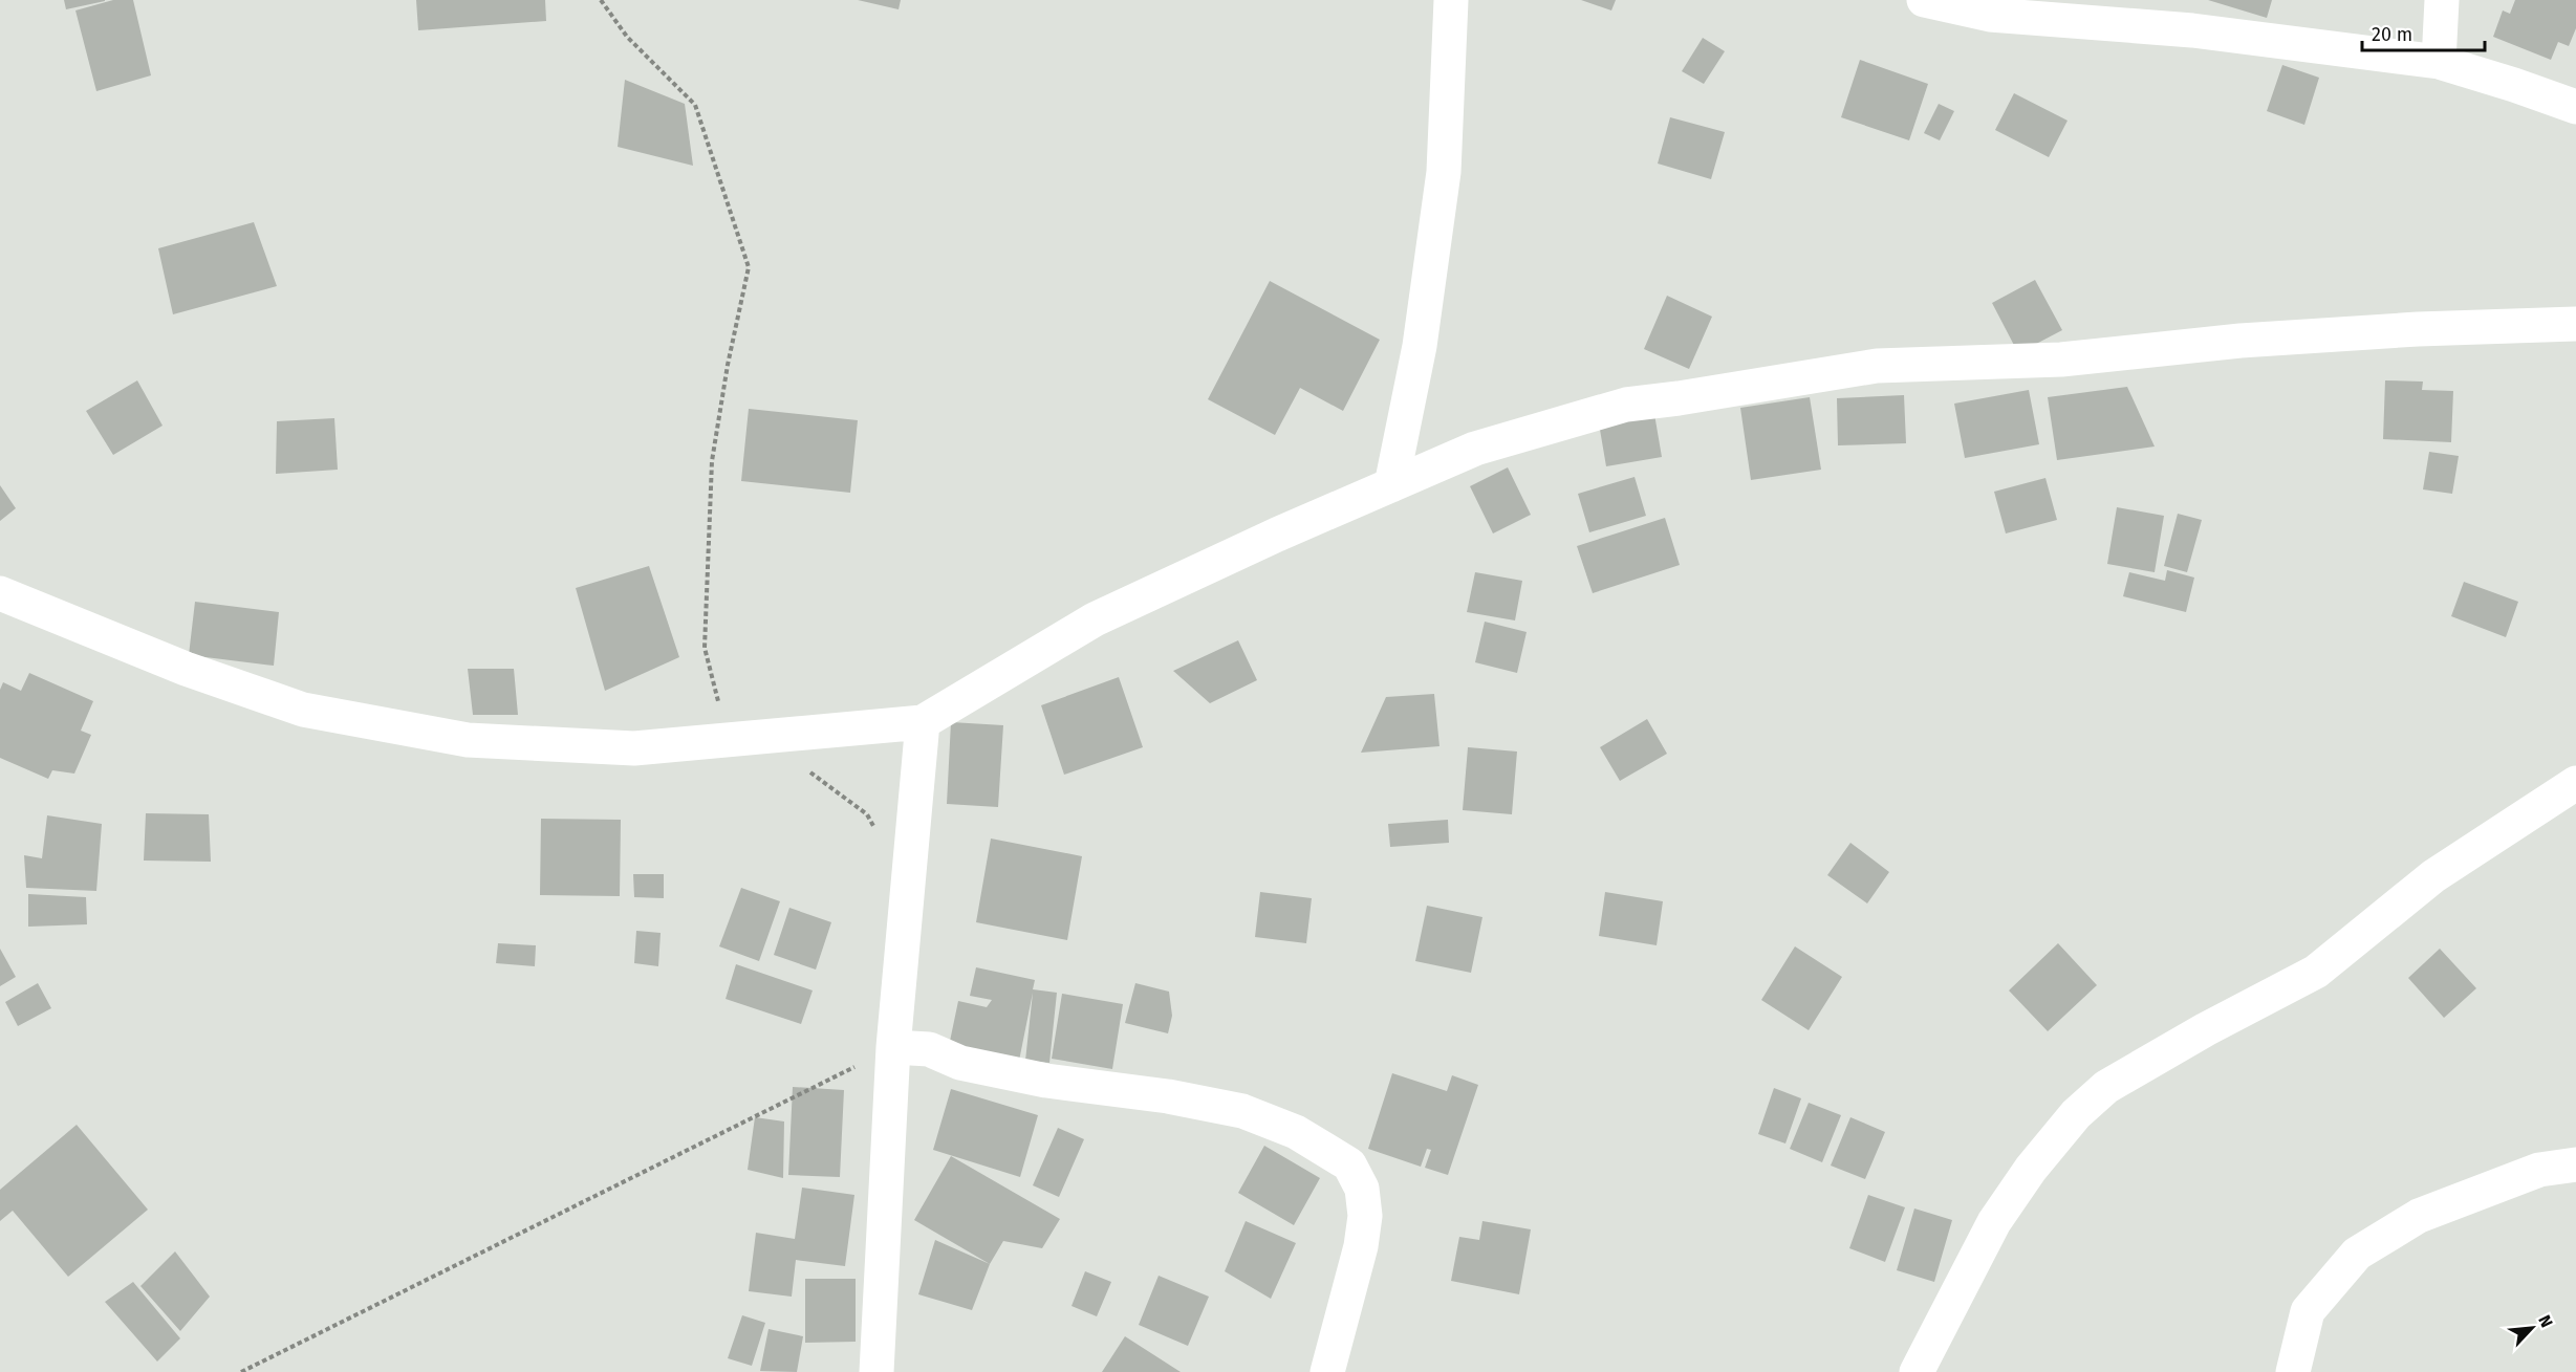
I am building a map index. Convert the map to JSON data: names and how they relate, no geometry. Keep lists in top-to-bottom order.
{
  "scale_bar": "20 m",
  "north": "top right"
}
